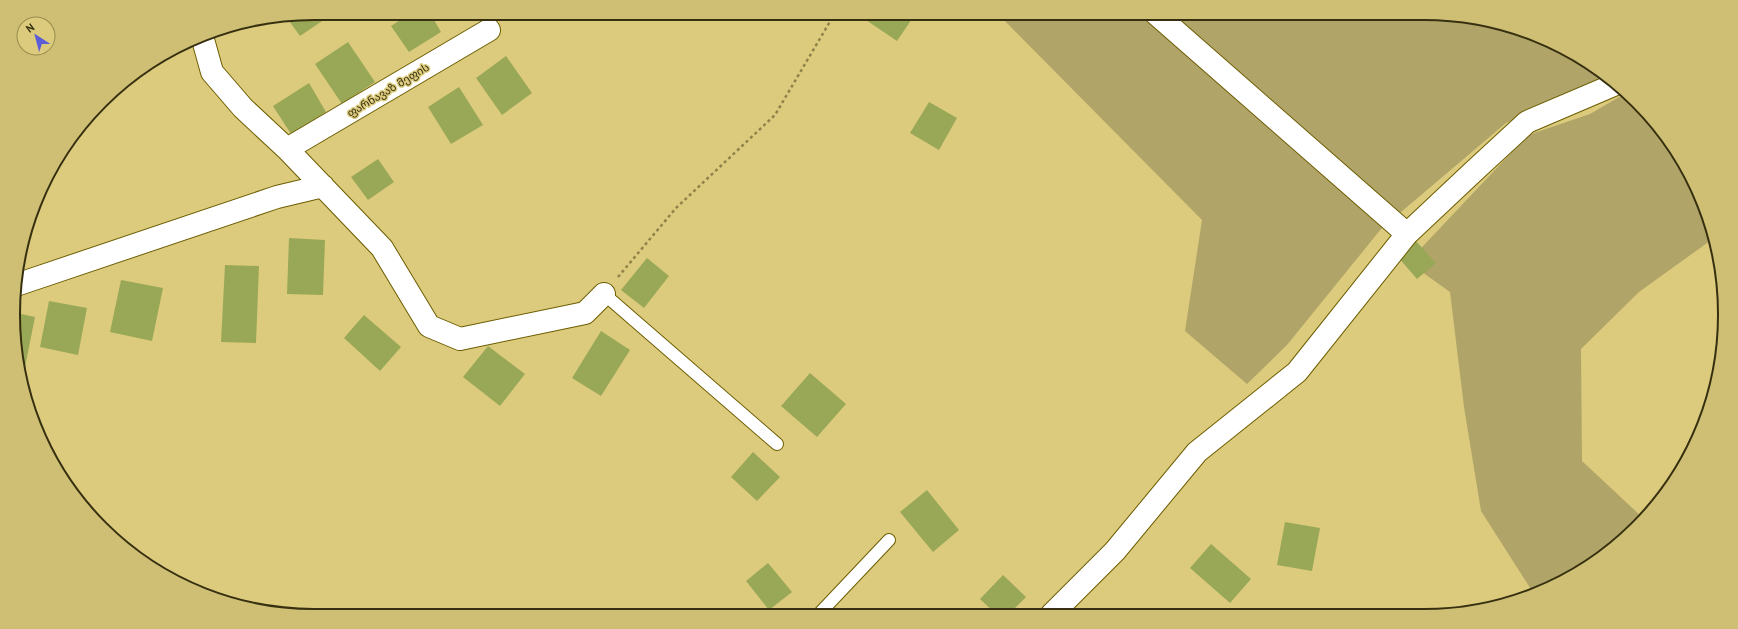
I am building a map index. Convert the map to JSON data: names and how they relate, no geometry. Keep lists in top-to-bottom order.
{
  "streets": {
    "street": ["ფარნავაზ მეფის"]
  },
  "north": "top left"
}
